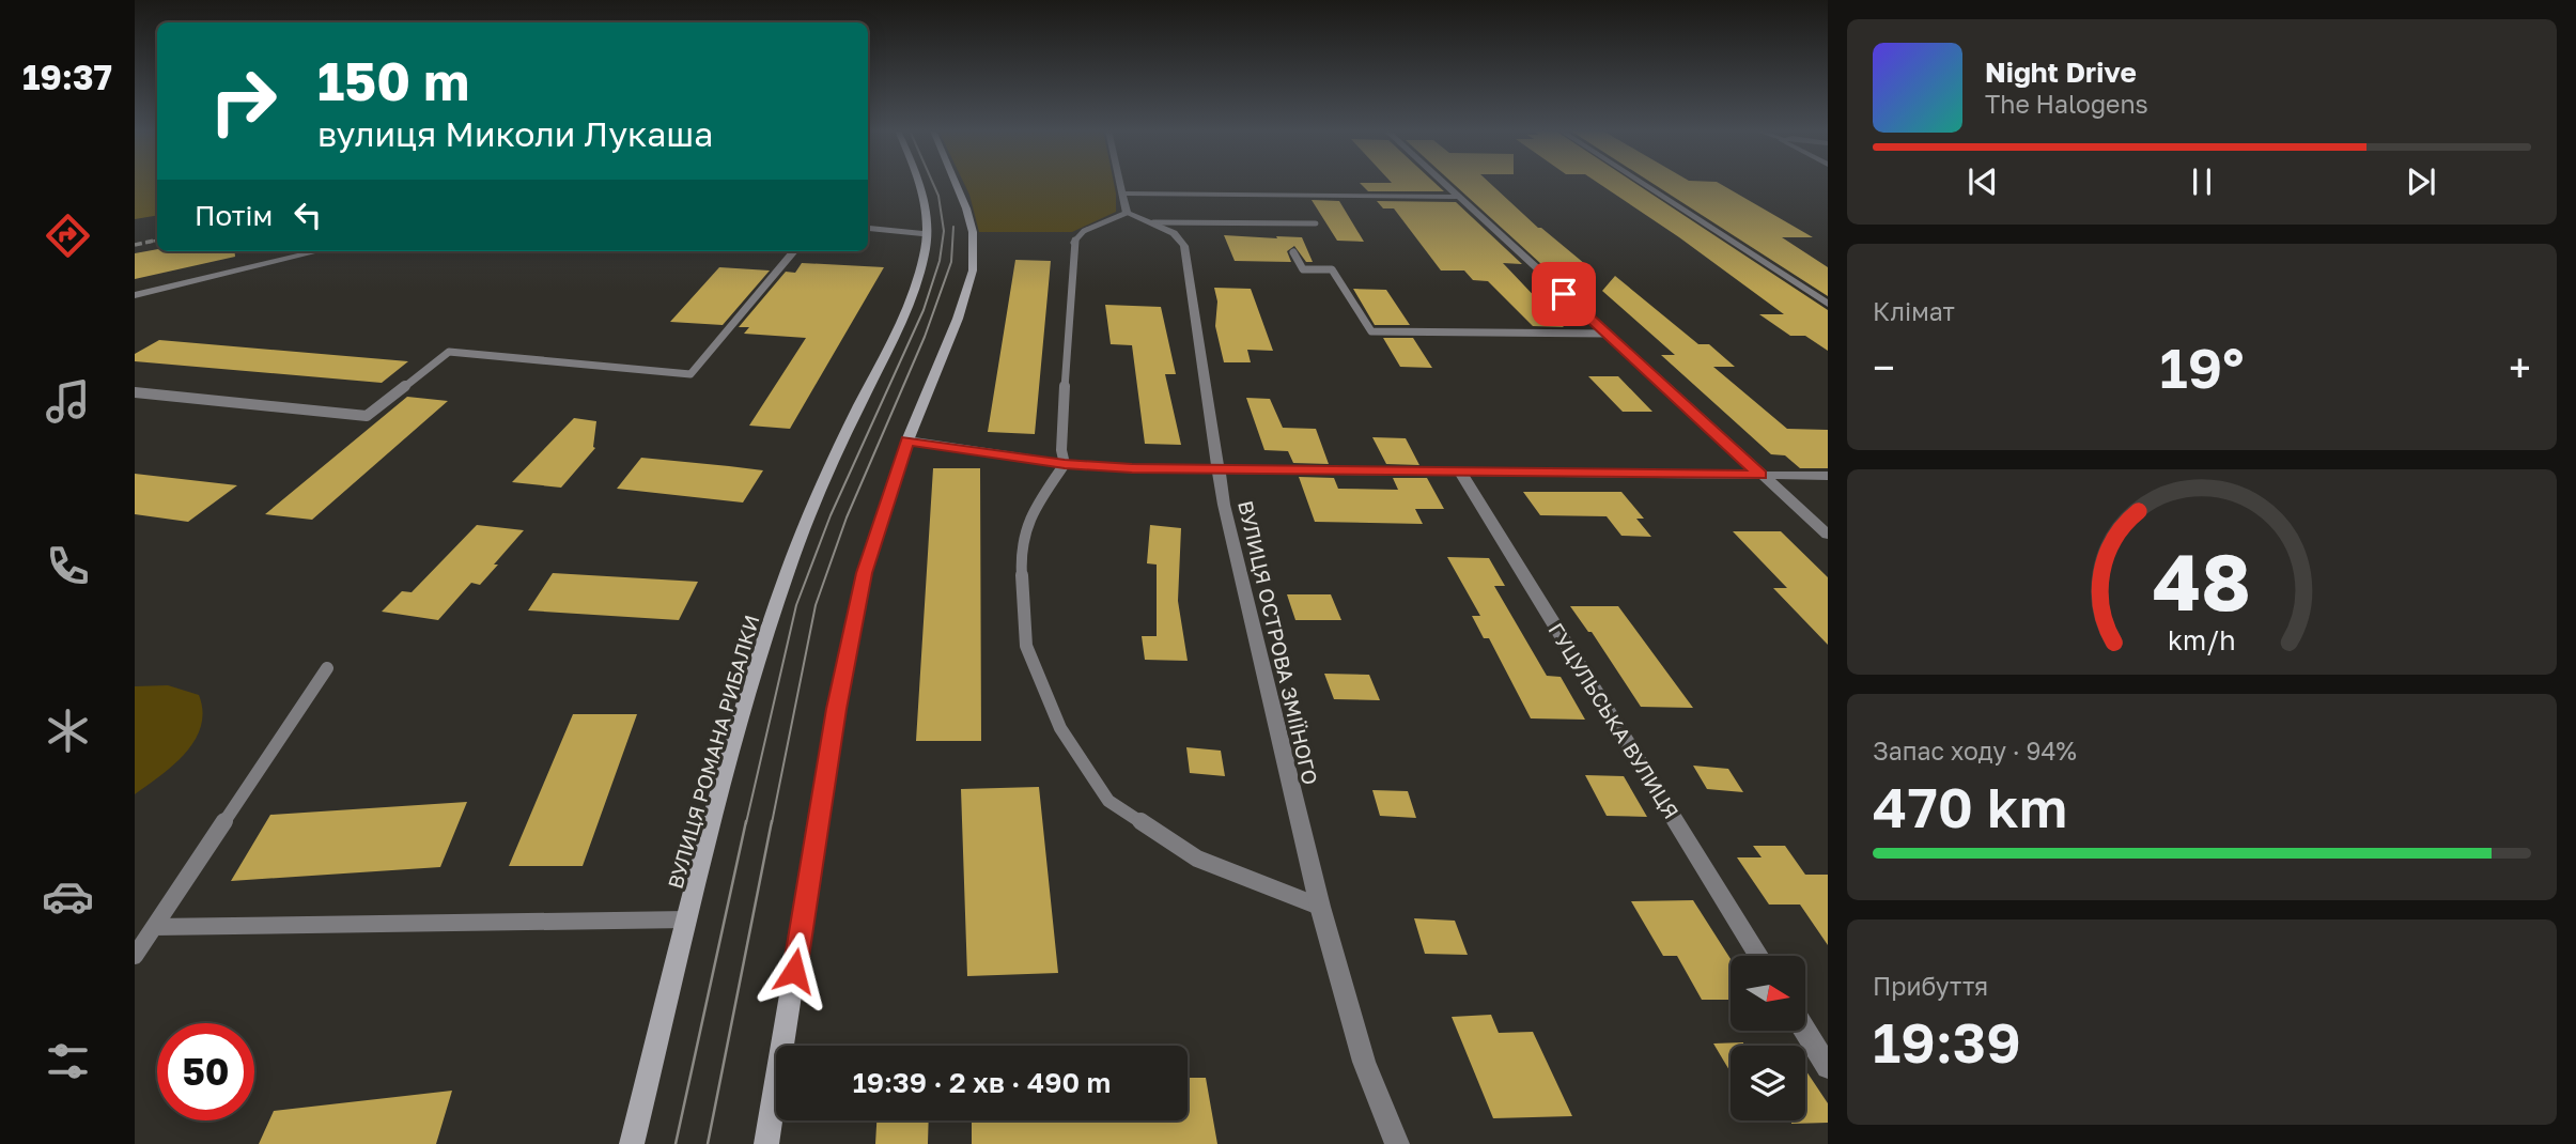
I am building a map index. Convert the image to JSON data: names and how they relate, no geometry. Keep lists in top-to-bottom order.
{
  "streets": {
    "main road": ["ВУЛИЦЯ РОМАНА РИБАЛКИ"],
    "street": ["ВУЛИЦЯ ОСТРОВА ЗМІЇНОГО", "ГУЦУЛЬСЬКА ВУЛИЦЯ"]
  },
  "north": "right",
  "page": {
    "tabs": "19:37",
    "turn": ["150 m", "вулиця Миколи Лукаша"],
    "song": ["Night Drive", "The Halogens"],
    "then": "Потім",
    "tile": [
      "Клімат",
      ["Запас ходу · 94%", "470 km"],
      ["Прибуття", "19:39"]
    ],
    "heat": ["−", "19°", "+"],
    "limit": "50",
    "trip": "19:39 · 2 хв · 490 m",
    "gauge": ["48", "km/h"]
  }
}
